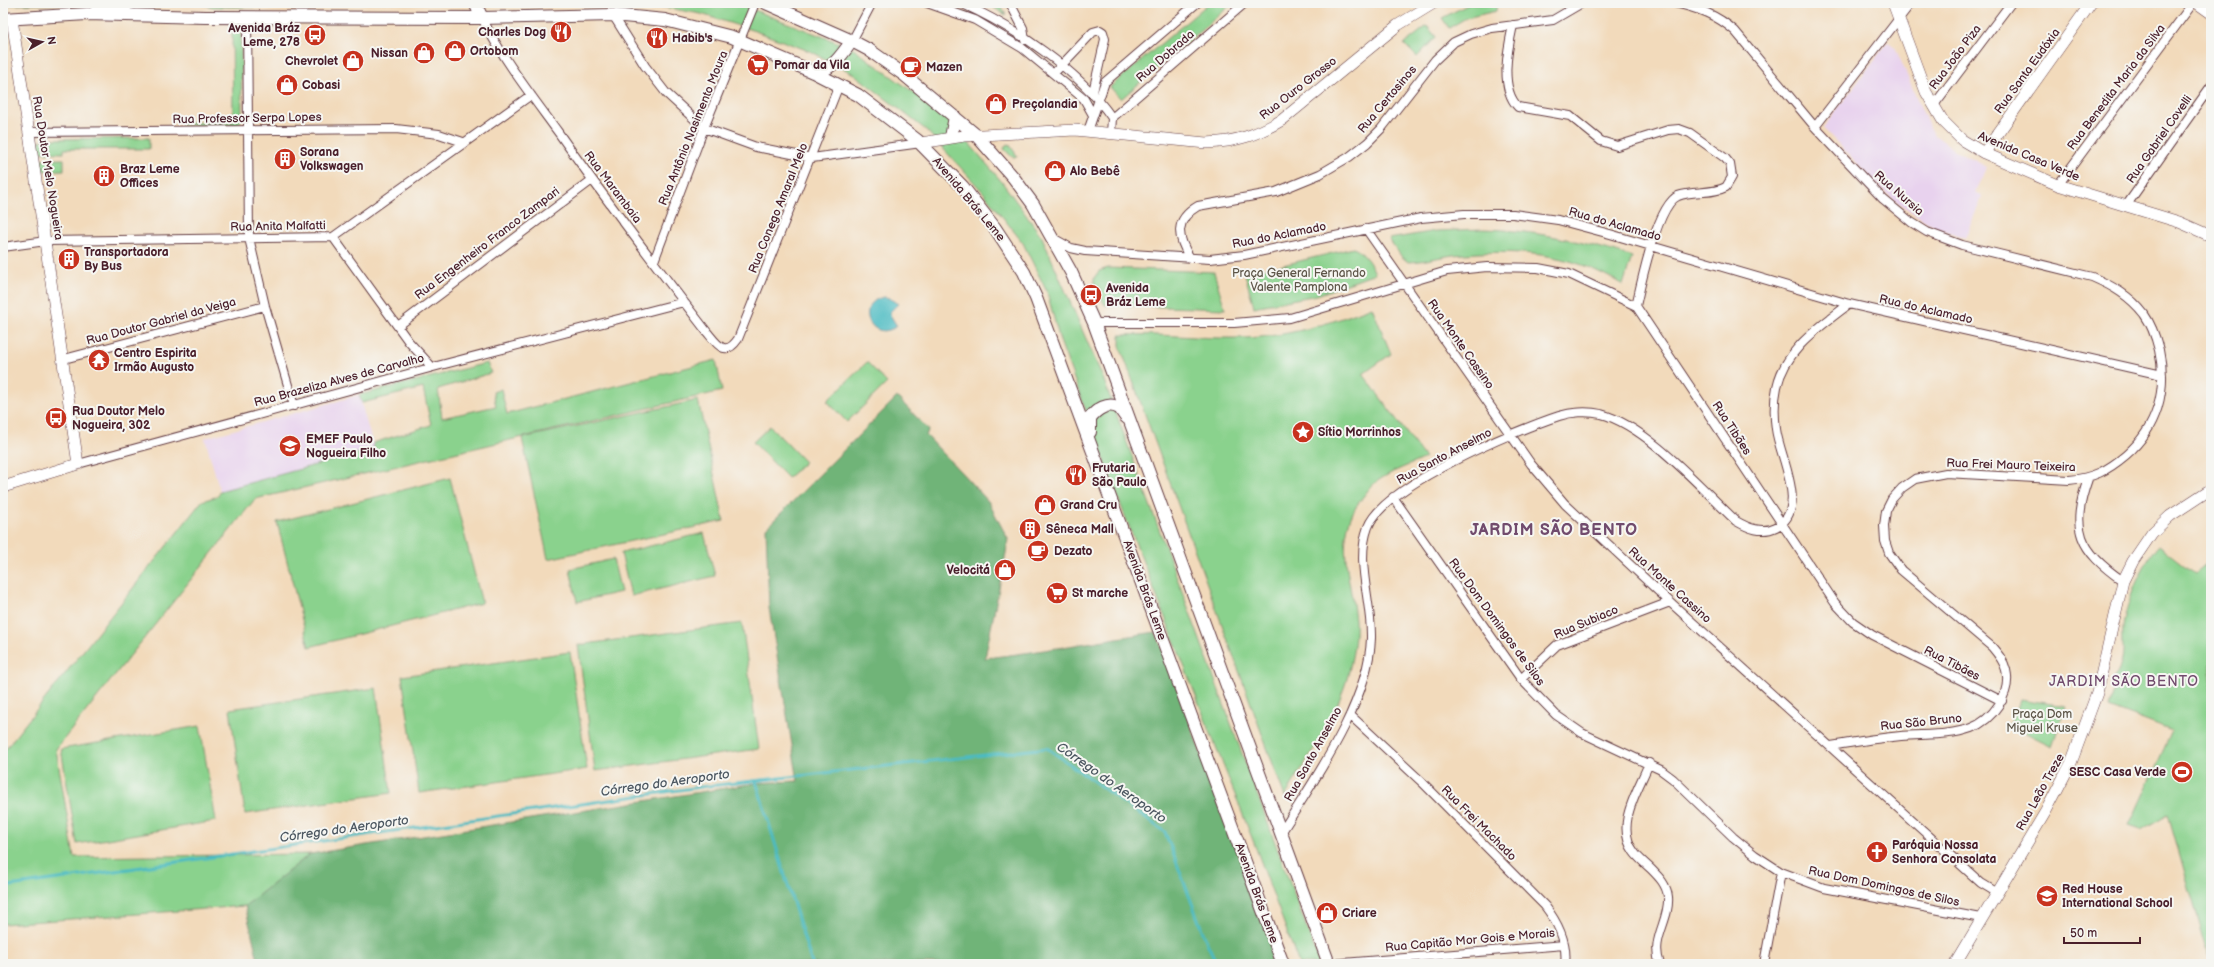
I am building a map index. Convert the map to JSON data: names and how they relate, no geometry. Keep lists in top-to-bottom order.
{
  "streets": {
    "main road": [
      "Rua Santa Eudóxia",
      "Rua Ouro Grosso",
      "Avenida Casa Verde",
      "Rua Doutor Melo Nogueira",
      "Avenida Brás Leme",
      "Rua Brazeliza Alves de Carvalho",
      "Rua Leão Treze"
    ],
    "street": [
      "Rua Dobrada",
      "Rua João Piza",
      "Rua Benedita Maria da Silva",
      "Rua Certosinos",
      "Rua Professor Serpa Lopes",
      "Rua Antônio Nasimento Moura",
      "Rua Gabriel Covelli",
      "Rua Marambaia",
      "Rua Nursia",
      "Rua Conego Amaral Melo",
      "Rua do Aclamado",
      "Rua Anita Malfatti",
      "Rua Engenheiro Franco Zampari",
      "Rua Doutor Gabriel da Veiga",
      "Rua Monte Cassino",
      "Rua Tibães",
      "Rua Santo Anselmo",
      "Rua Frei Mauro Teixeira",
      "Rua Dom Domingos de Silos",
      "Rua Subiaco",
      "Rua São Bruno",
      "Rua Frei Machado",
      "Rua Capitão Mor Gois e Morais"
    ]
  },
  "crossings": [
    ["Rua Dobrada", "Rua Ouro Grosso"],
    ["Rua João Piza", "Avenida Casa Verde"],
    ["Rua Santa Eudóxia", "Avenida Casa Verde"],
    ["Rua Benedita Maria da Silva", "Avenida Casa Verde"],
    ["Rua Ouro Grosso", "Avenida Brás Leme"],
    ["Rua Certosinos", "Rua do Aclamado"],
    ["Rua Professor Serpa Lopes", "Rua Doutor Melo Nogueira"],
    ["Rua Professor Serpa Lopes", "Rua Anita Malfatti"],
    ["Rua Antônio Nasimento Moura", "Rua Marambaia"],
    ["Rua Antônio Nasimento Moura", "Avenida Brás Leme"],
    ["Rua Gabriel Covelli", "Avenida Casa Verde"],
    ["Rua Doutor Melo Nogueira", "Avenida Brás Leme"],
    ["Rua Doutor Melo Nogueira", "Rua Anita Malfatti"],
    ["Rua Doutor Melo Nogueira", "Rua Doutor Gabriel da Veiga"],
    ["Rua Doutor Melo Nogueira", "Rua Brazeliza Alves de Carvalho"],
    ["Rua Marambaia", "Avenida Brás Leme"],
    ["Rua Marambaia", "Rua Conego Amaral Melo"],
    ["Rua Marambaia", "Rua Anita Malfatti"],
    ["Rua Marambaia", "Rua Engenheiro Franco Zampari"],
    ["Rua Marambaia", "Rua Brazeliza Alves de Carvalho"],
    ["Rua Nursia", "Rua do Aclamado"],
    ["Rua Nursia", "Rua Frei Mauro Teixeira"],
    ["Avenida Brás Leme", "Rua Conego Amaral Melo"],
    ["Rua do Aclamado", "Rua Monte Cassino"],
    ["Rua do Aclamado", "Rua Frei Mauro Teixeira"],
    ["Rua Monte Cassino", "Rua Santo Anselmo"],
    ["Rua Monte Cassino", "Rua Subiaco"],
    ["Rua Monte Cassino", "Rua São Bruno"],
    ["Rua Monte Cassino", "Rua Leão Treze"],
    ["Rua Tibães", "Rua Santo Anselmo"],
    ["Rua Tibães", "Rua Frei Mauro Teixeira"],
    ["Rua Tibães", "Rua São Bruno"],
    ["Rua Santo Anselmo", "Rua Dom Domingos de Silos"],
    ["Rua Santo Anselmo", "Rua Frei Machado"],
    ["Rua Frei Mauro Teixeira", "Rua São Bruno"],
    ["Rua Dom Domingos de Silos", "Rua Subiaco"],
    ["Rua Dom Domingos de Silos", "Rua Leão Treze"],
    ["Rua Frei Machado", "Rua Capitão Mor Gois e Morais"]
  ],
  "districts": ["JARDIM SÃO BENTO", "JARDIM SÃO BENTO"],
  "water": ["Córrego do Aeroporto"],
  "parks": ["Praça General Fernando Valente Pamplona", "Praça Dom Miguel Kruse"],
  "places": {
    "restaurant": ["Charles Dog", "Habib's", "Frutaria São Paulo"],
    "bus stop": ["Avenida Bráz Leme, 278", "Avenida Bráz Leme", "Rua Doutor Melo Nogueira, 302"],
    "shop": [
      "Ortobom",
      "Nissan",
      "Chevrolet",
      "Cobasi",
      "Preçolandia",
      "Alo Bebê",
      "Grand Cru",
      "Velocitá",
      "Criare"
    ],
    "supermarket": ["Pomar da Vila", "St marche"],
    "cafe": ["Mazen", "Dezato"],
    "building": [
      "Sorana Volkswagen",
      "Braz Leme Offices",
      "Transportadora By Bus",
      "Sêneca Mall"
    ],
    "temple": ["Centro Espirita Irmão Augusto"],
    "place": ["Sítio Morrinhos"],
    "school or university": ["EMEF Paulo Nogueira Filho", "Red House International School"],
    "sports": ["SESC Casa Verde"],
    "church": ["Paróquia Nossa Senhora Consolata"]
  },
  "scale_bar": "50 m",
  "north": "right"
}
